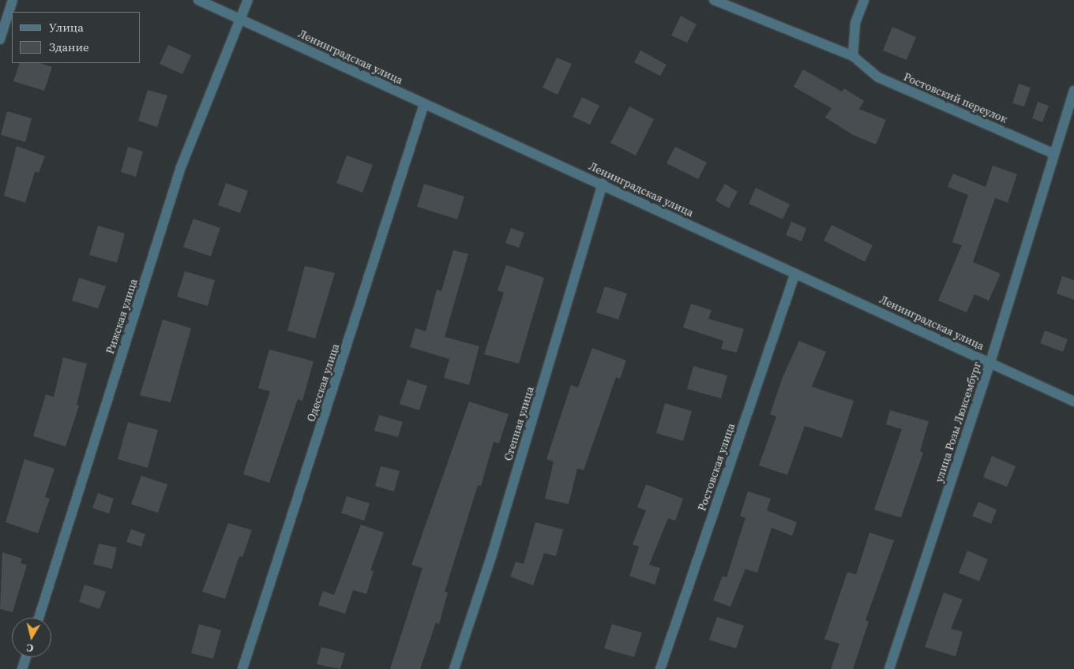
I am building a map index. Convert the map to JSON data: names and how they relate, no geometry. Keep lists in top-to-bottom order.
{
  "streets": {
    "street": [
      "Ленинградская улица",
      "Ростовский переулок",
      "Рижская улица",
      "Одесская улица",
      "улица Розы Люксембург",
      "Степная улица",
      "Ростовская улица"
    ]
  },
  "crossings": [
    ["Ленинградская улица", "Рижская улица"],
    ["Ленинградская улица", "Одесская улица"],
    ["Ленинградская улица", "улица Розы Люксембург"],
    ["Ленинградская улица", "Степная улица"],
    ["Ленинградская улица", "Ростовская улица"],
    ["Ростовский переулок", "улица Розы Люксембург"]
  ],
  "legend": ["Улица", "Здание"],
  "north": "bottom"
}
